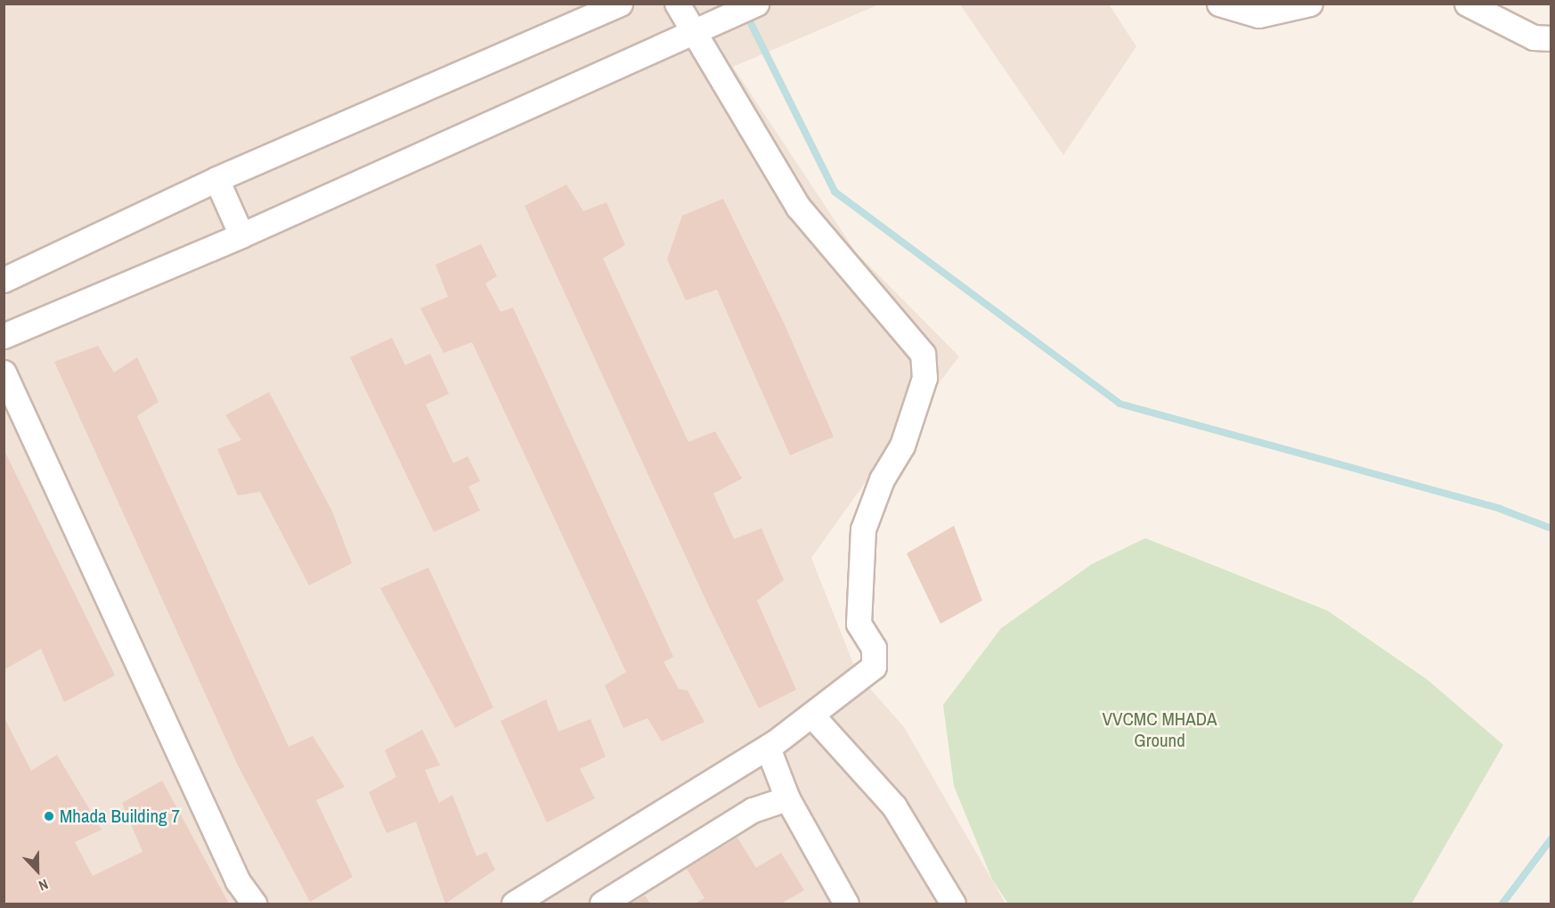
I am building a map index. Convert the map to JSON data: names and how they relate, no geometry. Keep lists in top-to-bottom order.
{
  "parks": ["VVCMC MHADA Ground"],
  "places": ["Mhada Building 7"],
  "north": "bottom"
}
